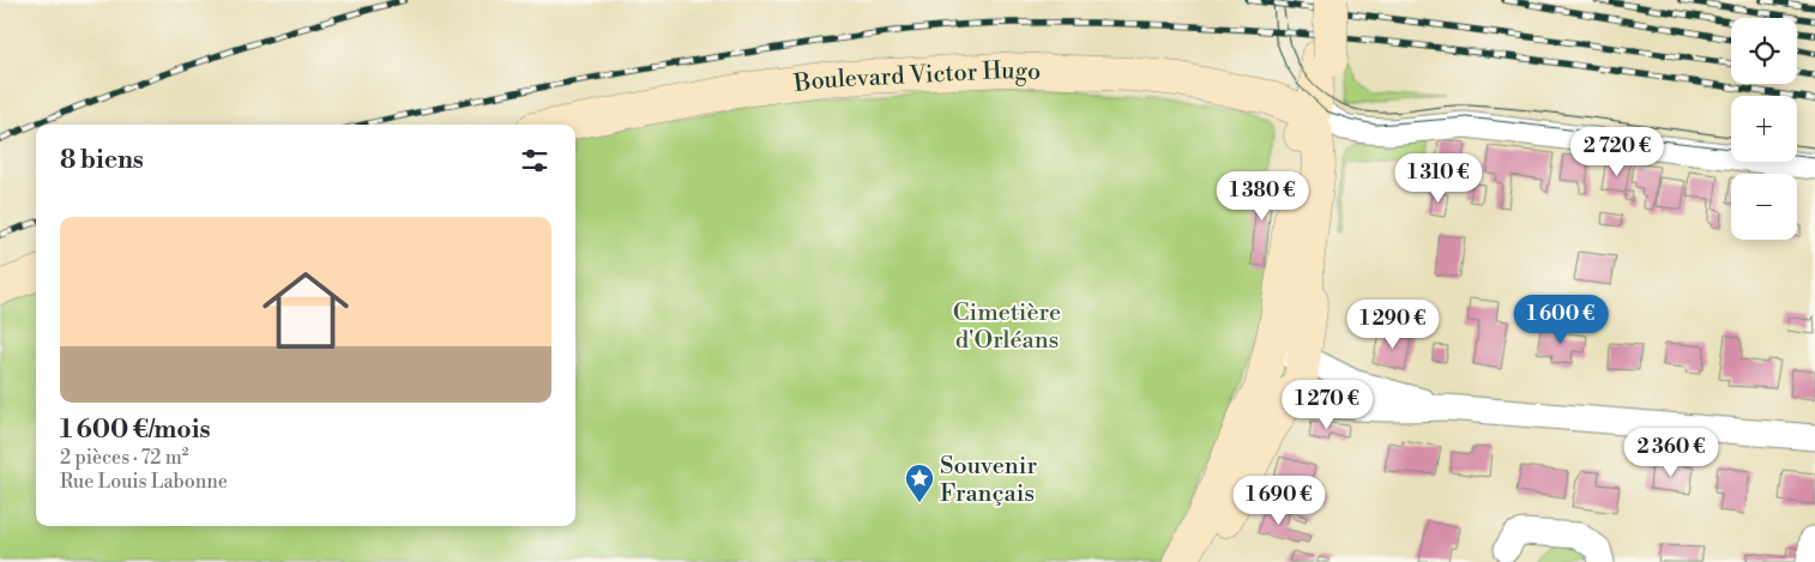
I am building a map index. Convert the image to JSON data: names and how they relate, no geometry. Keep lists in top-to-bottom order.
{
  "streets": {
    "street": ["Boulevard Victor Hugo"]
  },
  "parks": ["Cimetière d'Orléans"],
  "places": {
    "place": ["Souvenir Français"]
  },
  "page": {
    "map_buttons": ["+", "−"],
    "heading": "8 biens",
    "price": [
      "2 720 €",
      "1 310 €",
      "1 380 €",
      "1 600 €",
      "1 290 €",
      "1 270 €",
      "2 360 €",
      "1 690 €"
    ],
    "list": [
      {
        "name": "1 600 €/mois",
        "note": "2 pièces · 72 m² · Rue Louis Labonne"
      }
    ]
  }
}
